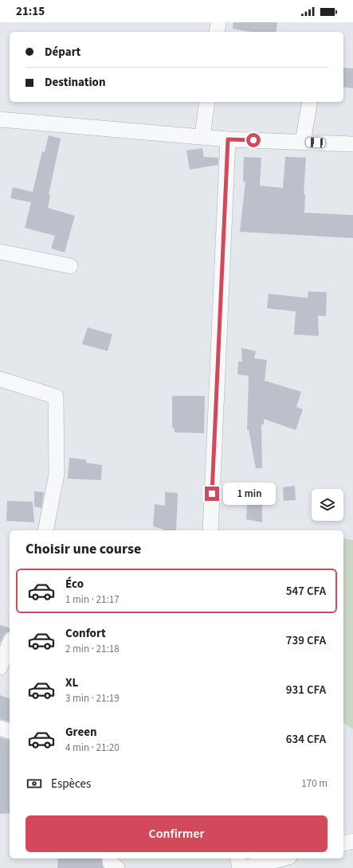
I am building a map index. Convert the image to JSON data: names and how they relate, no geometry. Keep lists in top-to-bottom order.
{
  "page": {
    "status": "21:15",
    "banner": ["Départ", "Destination"],
    "bubble": "1 min",
    "heading": "Choisir une course",
    "list": [
      {
        "name": "Éco",
        "note": "1 min · 21:17",
        "value": "547 CFA"
      },
      {
        "name": "Confort",
        "note": "2 min · 21:18",
        "value": "739 CFA"
      },
      {
        "name": "XL",
        "note": "3 min · 21:19",
        "value": "931 CFA"
      },
      {
        "name": "Green",
        "note": "4 min · 21:20",
        "value": "634 CFA"
      }
    ],
    "pay": ["Espèces", "170 m"],
    "buttons": "Confirmer"
  }
}
